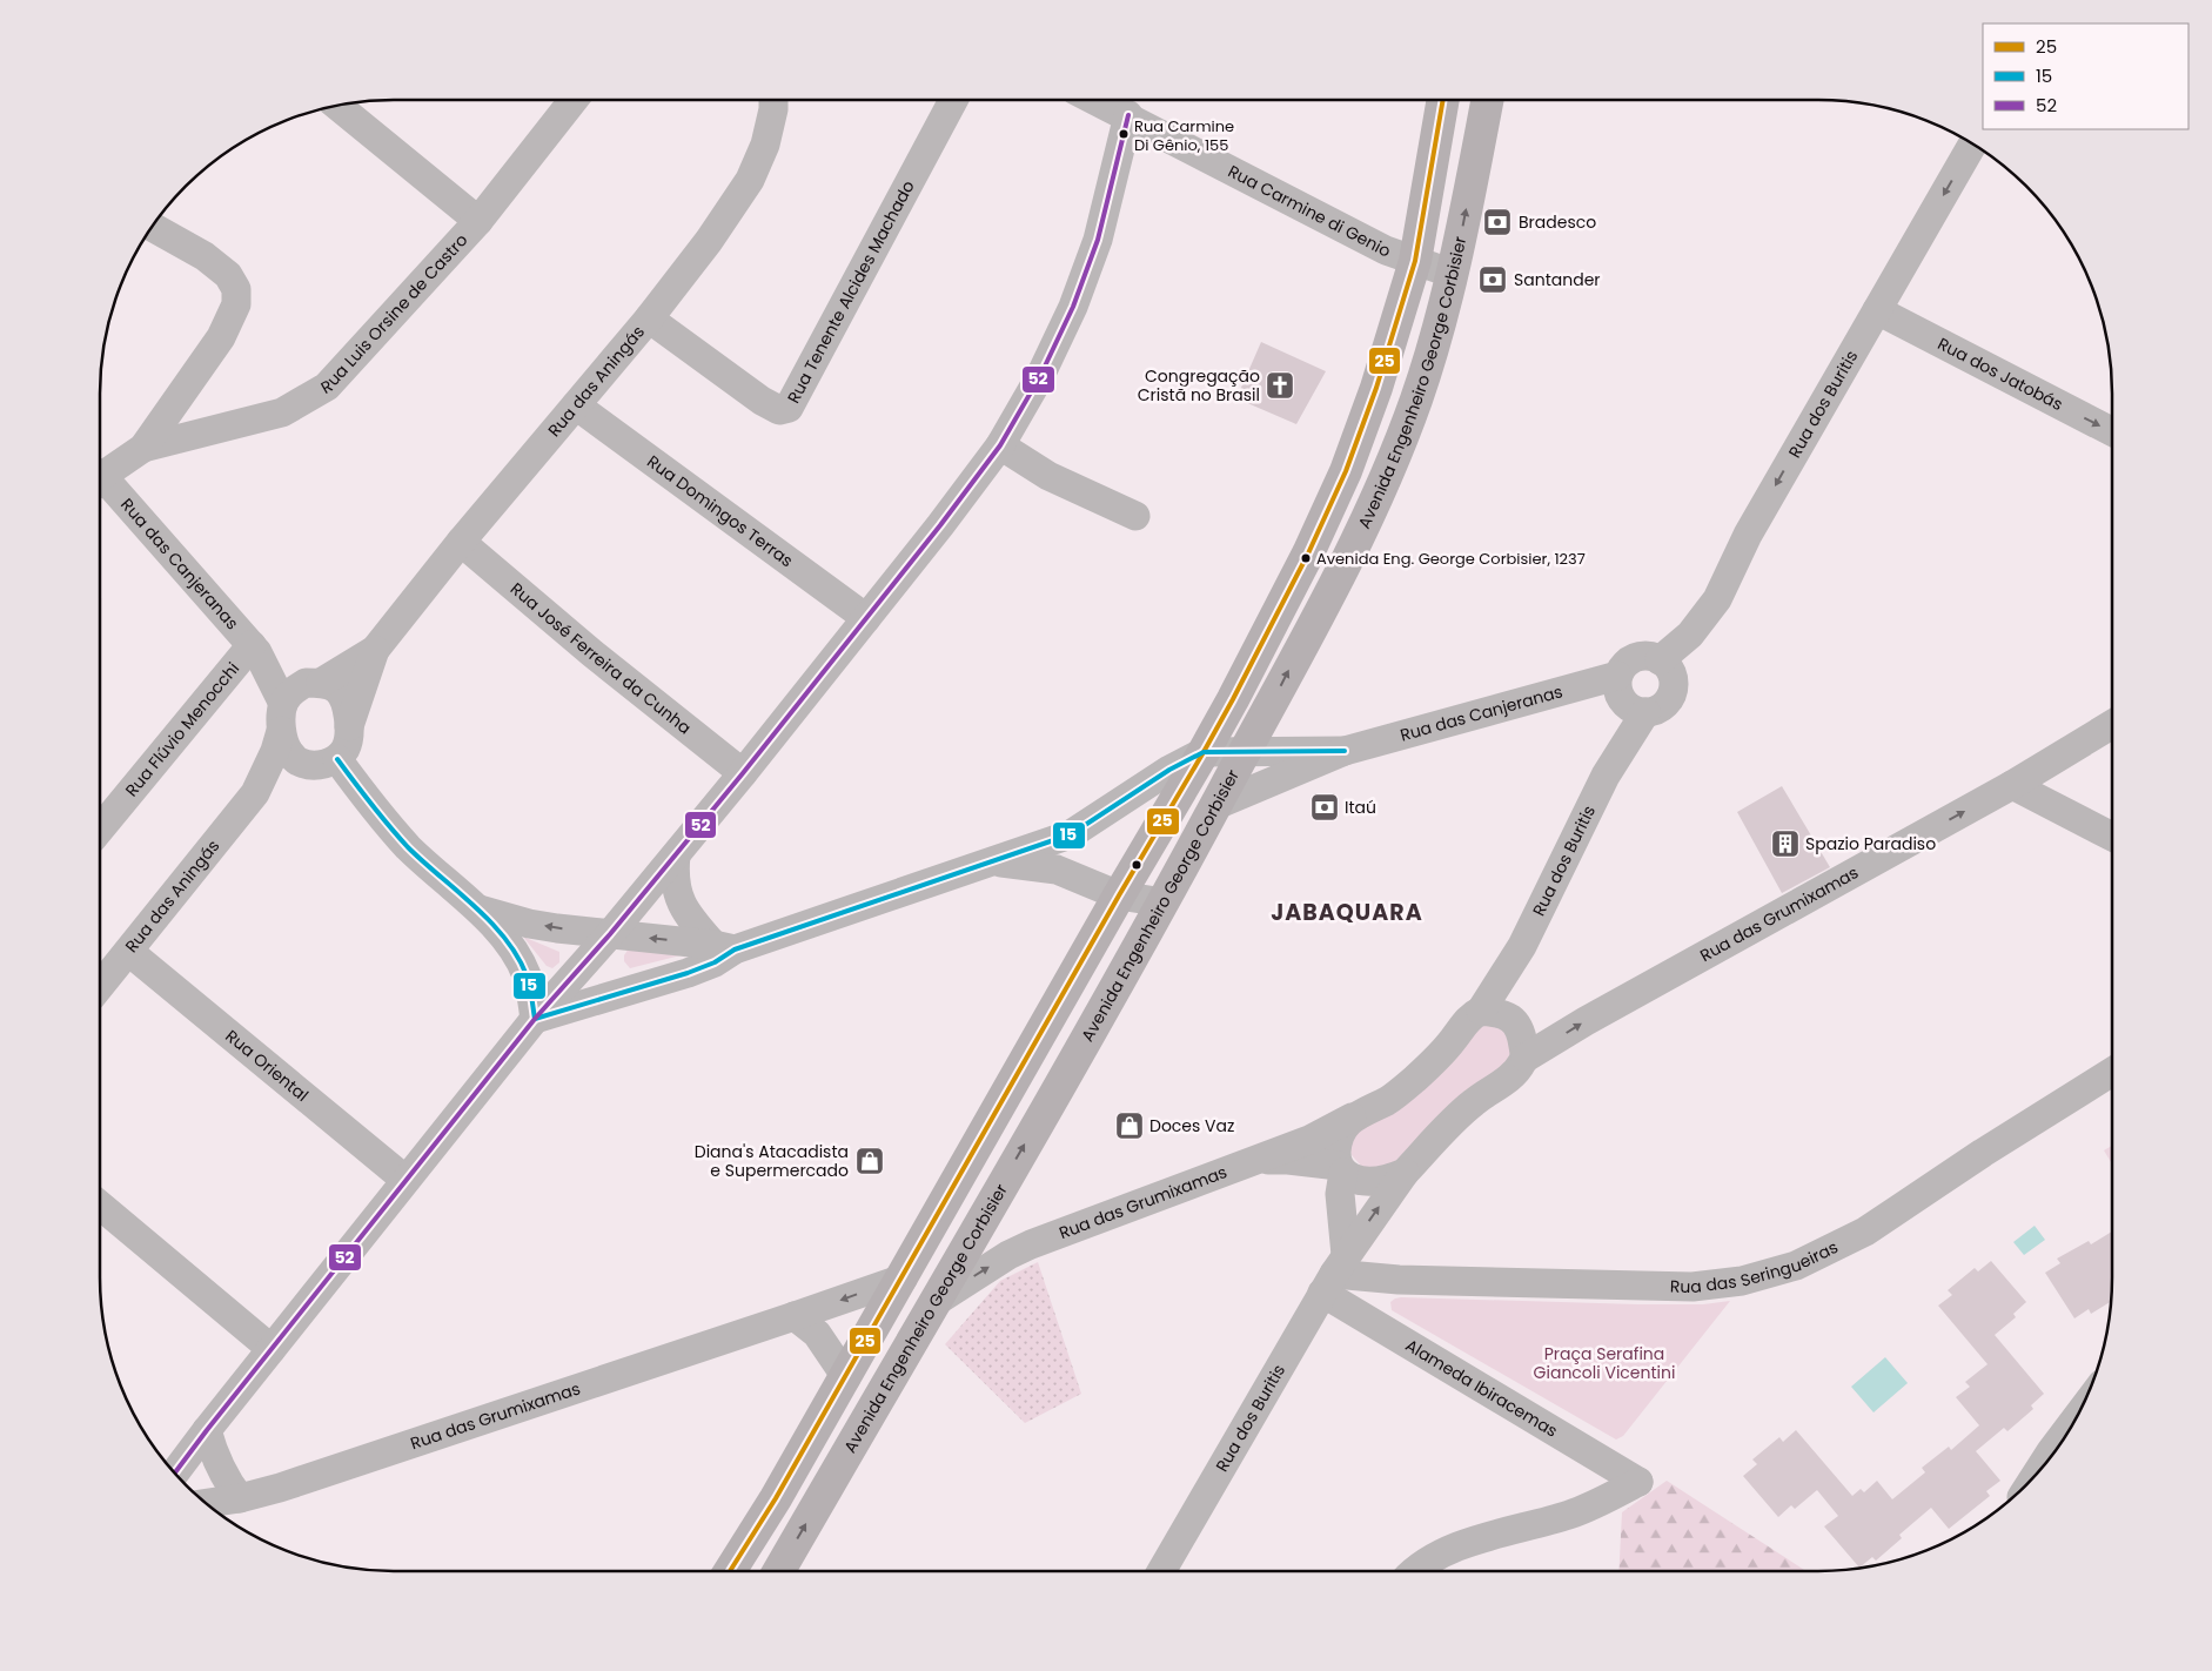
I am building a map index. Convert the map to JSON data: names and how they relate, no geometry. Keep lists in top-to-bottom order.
{
  "streets": {
    "main road": ["Avenida Engenheiro George Corbisier"],
    "street": [
      "Rua Carmine di Genio",
      "Rua Tenente Alcides Machado",
      "Rua Luis Orsine de Castro",
      "Rua dos Jatobás",
      "Rua das Aningás",
      "Rua dos Buritis",
      "Rua Domingos Terras",
      "Rua das Canjeranas",
      "Rua José Ferreira da Cunha",
      "Rua Flúvio Menocchi",
      "Rua das Grumixamas",
      "Rua Oriental",
      "Rua das Seringueiras",
      "Alameda Ibiracemas"
    ]
  },
  "crossings": [
    ["Rua Carmine di Genio", "Avenida Engenheiro George Corbisier"],
    ["Rua Tenente Alcides Machado", "Rua das Aningás"],
    ["Rua dos Jatobás", "Rua dos Buritis"],
    ["Rua das Aningás", "Rua Domingos Terras"],
    ["Rua das Aningás", "Rua das Canjeranas"],
    ["Rua das Aningás", "Rua José Ferreira da Cunha"],
    ["Rua das Aningás", "Rua Oriental"],
    ["Avenida Engenheiro George Corbisier", "Rua das Canjeranas"],
    ["Avenida Engenheiro George Corbisier", "Rua das Grumixamas"],
    ["Rua dos Buritis", "Rua das Canjeranas"],
    ["Rua dos Buritis", "Rua das Grumixamas"],
    ["Rua dos Buritis", "Rua das Seringueiras"],
    ["Rua dos Buritis", "Alameda Ibiracemas"],
    ["Rua das Canjeranas", "Rua Flúvio Menocchi"],
    ["Rua das Seringueiras", "Alameda Ibiracemas"]
  ],
  "one_way": ["Rua dos Jatobás"],
  "districts": ["JABAQUARA"],
  "parks": ["Praça Serafina Giancoli Vicentini"],
  "places": {
    "other": ["Rua Carmine Di Gênio, 155", "Avenida Eng. George Corbisier, 1237"],
    "bank": ["Bradesco", "Santander", "Itaú"],
    "church": ["Congregação Cristã no Brasil"],
    "building": ["Spazio Paradiso"],
    "shop": ["Doces Vaz", "Diana's Atacadista e Supermercado"]
  },
  "lines": ["transit line 25", "transit line 52", "transit line 15"],
  "legend": ["25", "15", "52"]
}
